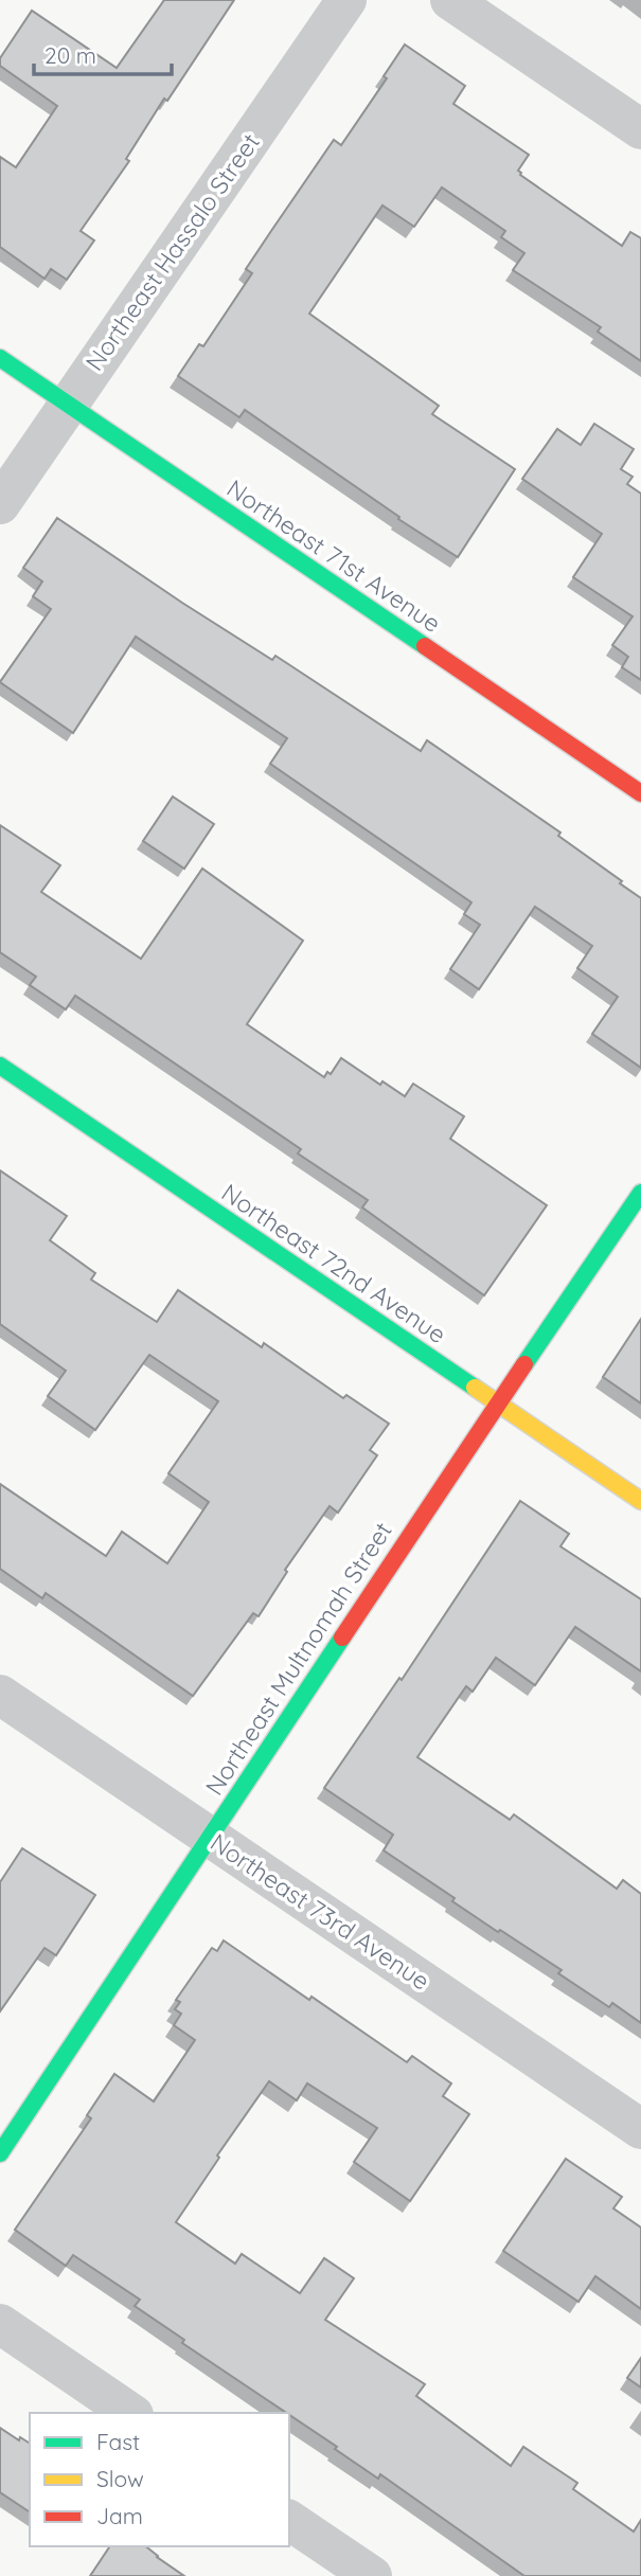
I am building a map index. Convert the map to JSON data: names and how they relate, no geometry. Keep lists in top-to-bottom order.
{
  "streets": {
    "street": [
      "Northeast Hassalo Street",
      "Northeast 71st Avenue",
      "Northeast 72nd Avenue",
      "Northeast Multnomah Street",
      "Northeast 73rd Avenue"
    ]
  },
  "crossings": [
    ["Northeast Hassalo Street", "Northeast 71st Avenue"],
    ["Northeast 72nd Avenue", "Northeast Multnomah Street"],
    ["Northeast Multnomah Street", "Northeast 73rd Avenue"]
  ],
  "legend": ["Fast", "Slow", "Jam"],
  "scale_bar": "20 m"
}
